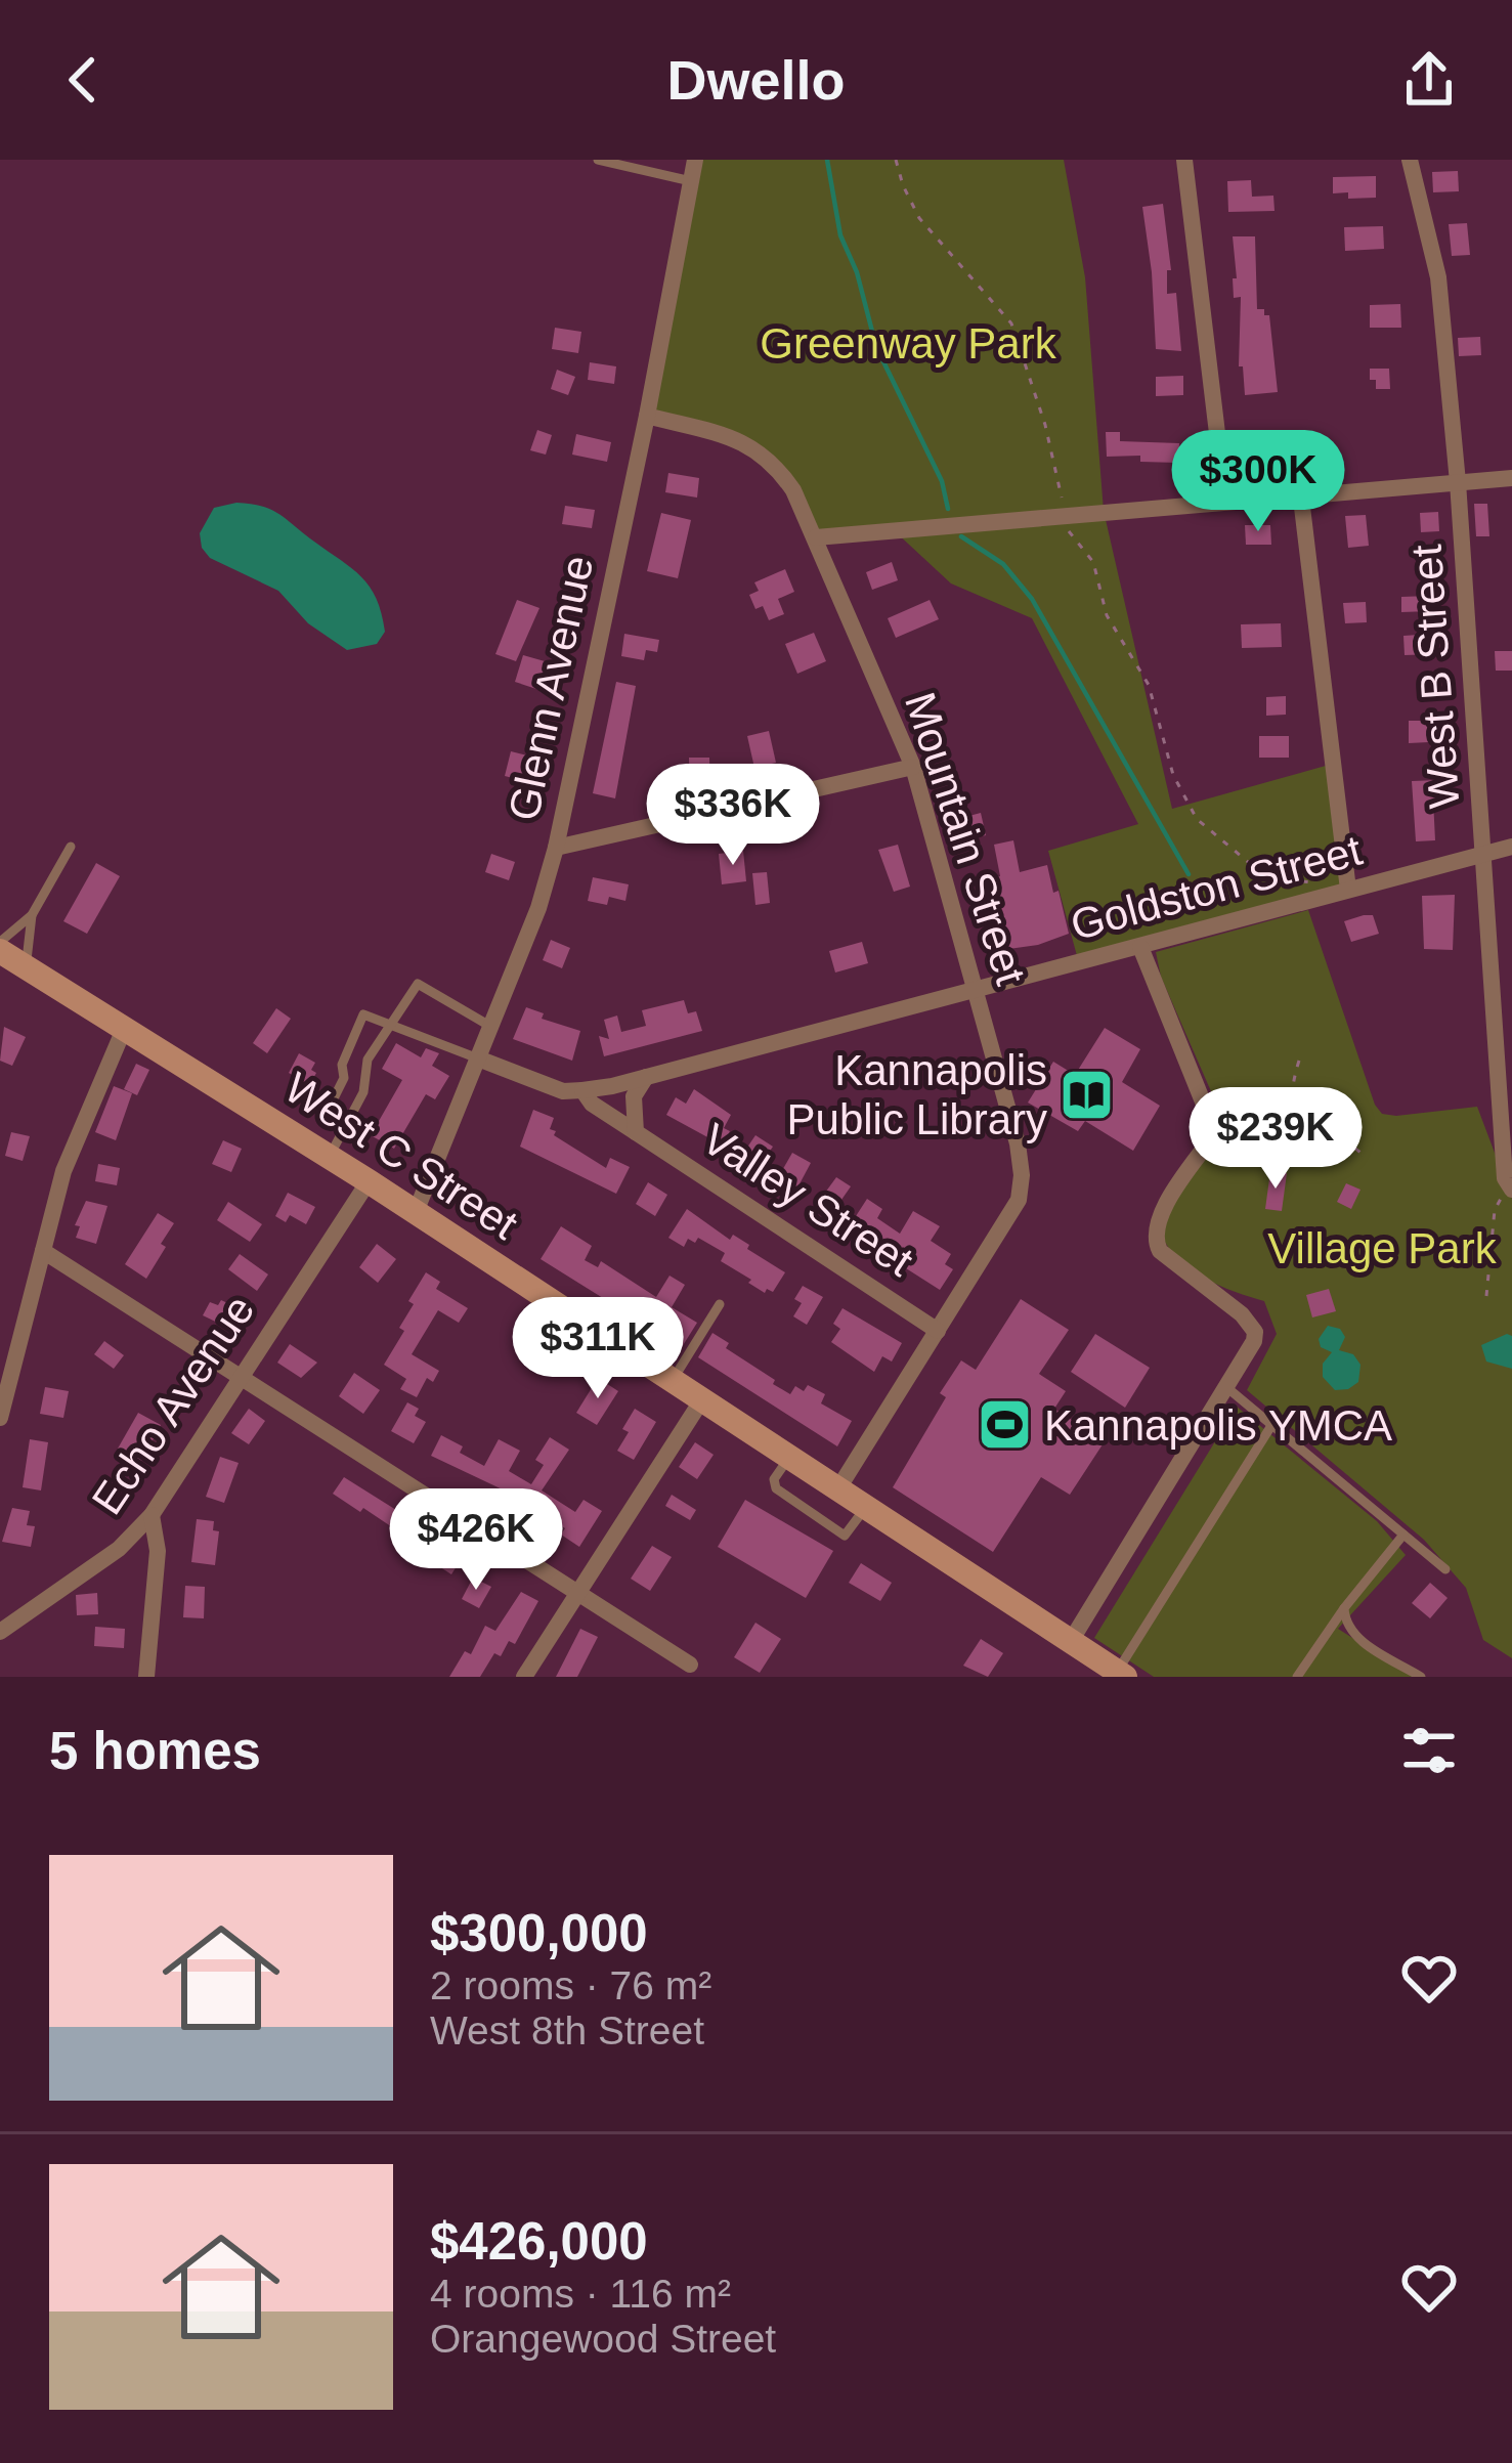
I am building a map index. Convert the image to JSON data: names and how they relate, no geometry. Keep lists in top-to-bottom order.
{
  "streets": {
    "main road": ["West C Street"],
    "street": [
      "West B Street",
      "Glenn Avenue",
      "Mountain Street",
      "Goldston Street",
      "Valley Street",
      "Echo Avenue"
    ]
  },
  "crossings": [
    ["West B Street", "Goldston Street"],
    ["Glenn Avenue", "Mountain Street"],
    ["Glenn Avenue", "West C Street"],
    ["Glenn Avenue", "Valley Street"],
    ["Mountain Street", "Goldston Street"],
    ["Mountain Street", "West C Street"],
    ["Mountain Street", "Valley Street"],
    ["Goldston Street", "Valley Street"],
    ["West C Street", "Echo Avenue"]
  ],
  "parks": ["Greenway Park", "Village Park"],
  "places": {
    "library": ["Kannapolis Public Library"],
    "sports": ["Kannapolis YMCA"]
  },
  "page": {
    "header": "Dwello",
    "price": [
      "$300K",
      "$336K",
      "$239K",
      "$311K",
      "$426K"
    ],
    "heading": "5 homes",
    "list": [
      {
        "name": "$300,000",
        "note": "2 rooms · 76 m² · West 8th Street"
      },
      {
        "name": "$426,000",
        "note": "4 rooms · 116 m² · Orangewood Street"
      }
    ]
  }
}
